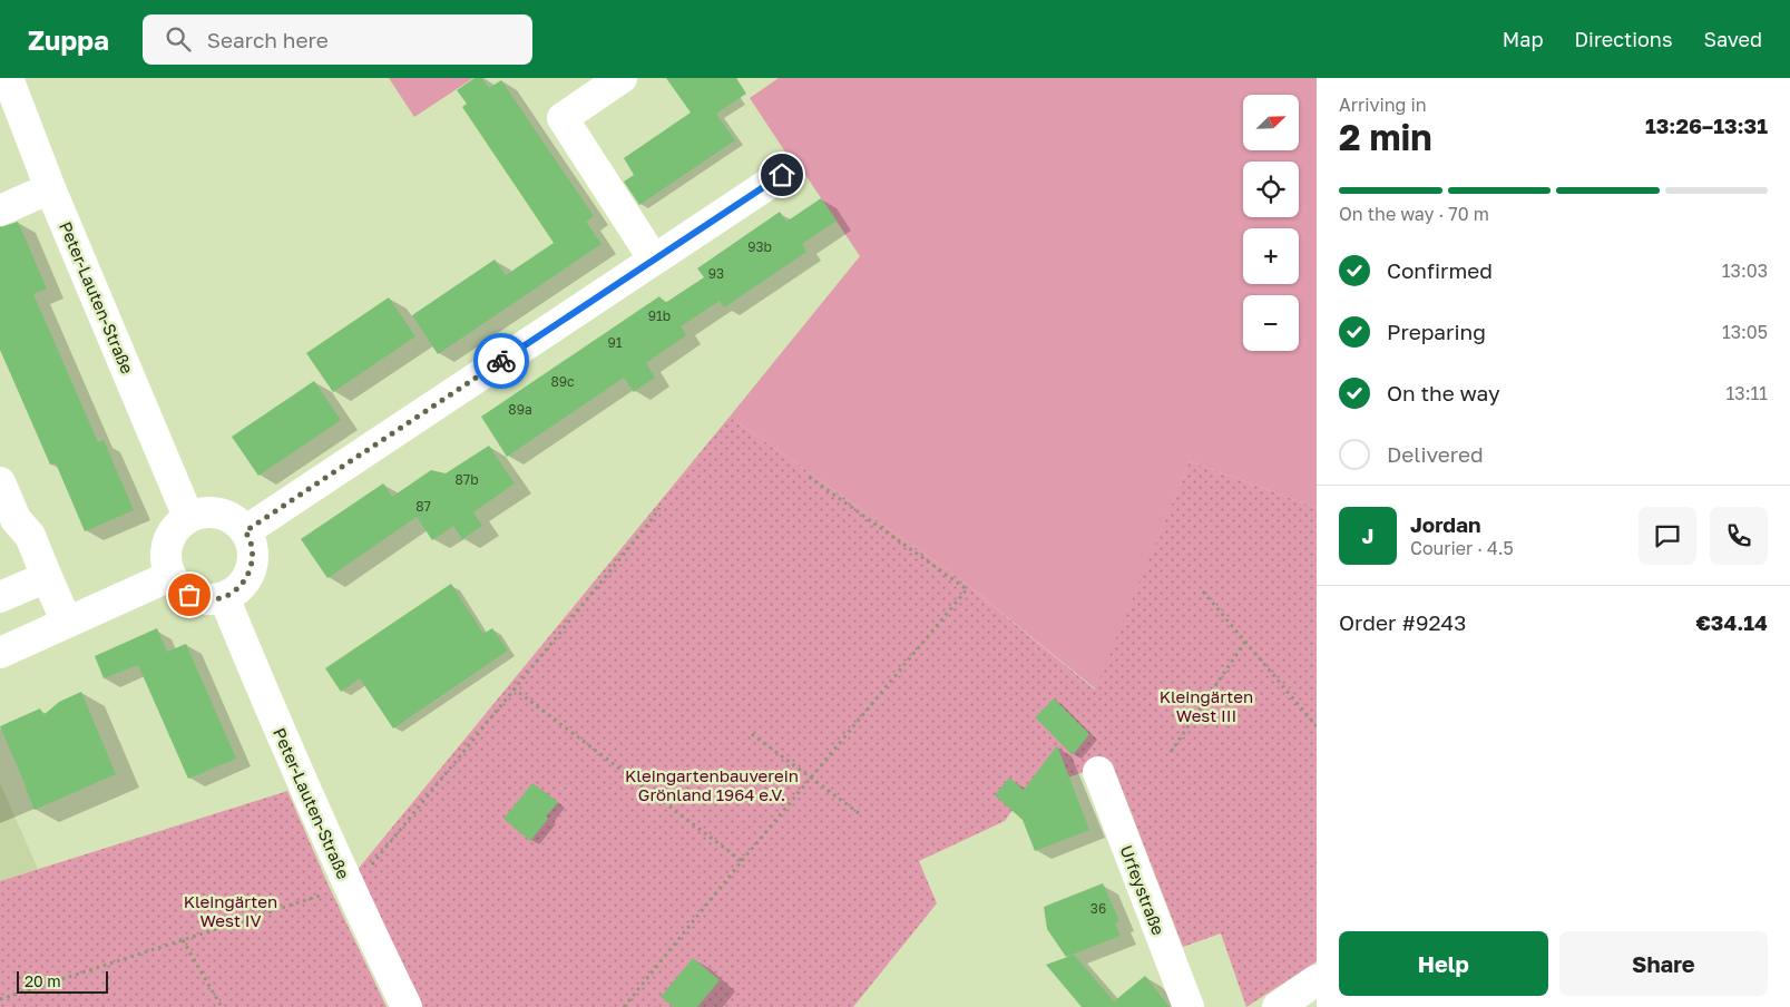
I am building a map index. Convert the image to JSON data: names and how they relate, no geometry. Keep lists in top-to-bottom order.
{
  "streets": {
    "street": ["Peter-Lauten-Straße", "Urfeystraße"]
  },
  "parks": ["Kleingärten West III", "Kleingartenbauverein Grönland 1964 e.V.", "Kleingärten West IV"],
  "house_numbers": [
    "93b",
    "93",
    "91b",
    "91",
    "89c",
    "89a",
    "87b",
    "87",
    "36"
  ],
  "scale_bar": "20 m",
  "north": "top right",
  "page": {
    "header": "Zuppa",
    "search": "Search here",
    "nav": ["Map", "Directions", "Saved"],
    "heading": ["2 min", "Arriving in", "13:26–13:31"],
    "panel": [
      "Jordan",
      "Courier · 4.5",
      "Order #9243",
      "€34.14"
    ],
    "map_buttons": ["+", "−"],
    "bar": "On the way · 70 m",
    "list": [
      ["Confirmed", "13:03"],
      ["Preparing", "13:05"],
      ["On the way", "13:11"],
      "Delivered"
    ],
    "round": "J",
    "buttons": ["Help", "Share"],
    "scale": "20 m"
  }
}
